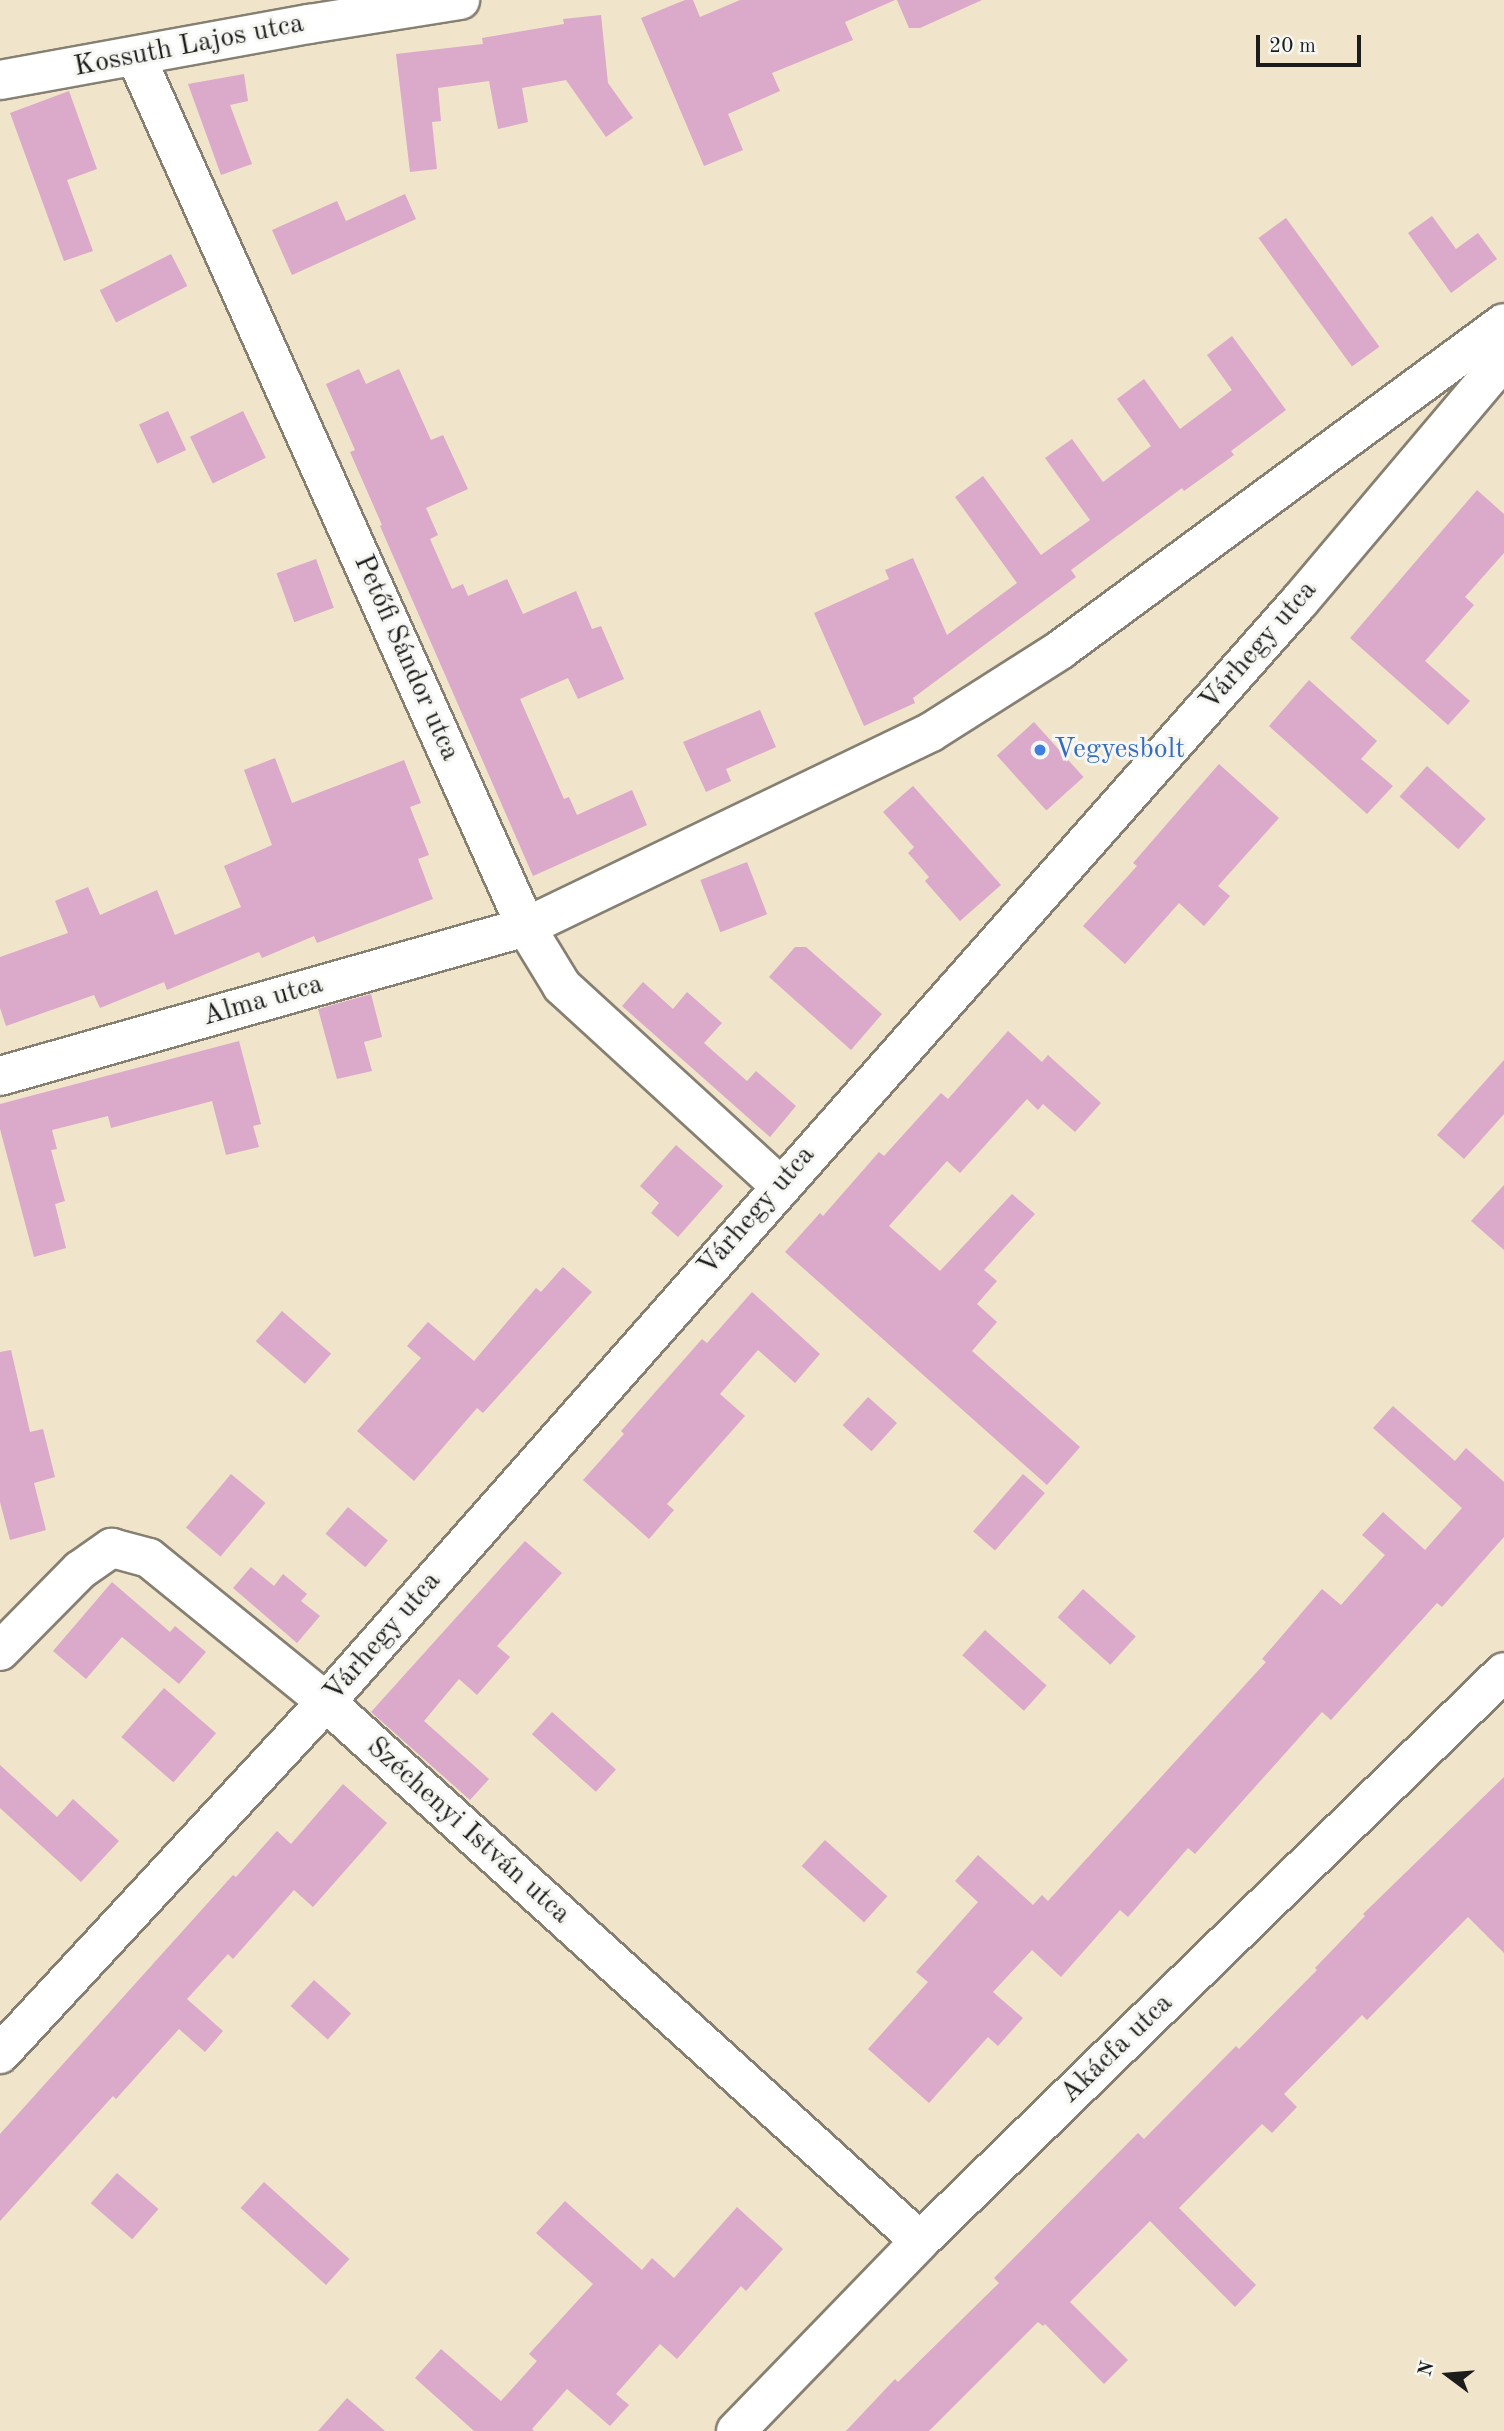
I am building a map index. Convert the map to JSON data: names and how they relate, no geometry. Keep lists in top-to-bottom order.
{
  "streets": {
    "street": [
      "Kossuth Lajos utca",
      "Várhegy utca",
      "Petőfi Sándor utca",
      "Alma utca",
      "Széchenyi István utca",
      "Akácfa utca"
    ]
  },
  "crossings": [
    ["Kossuth Lajos utca", "Petőfi Sándor utca"],
    ["Várhegy utca", "Petőfi Sándor utca"],
    ["Várhegy utca", "Széchenyi István utca"],
    ["Petőfi Sándor utca", "Alma utca"],
    ["Széchenyi István utca", "Akácfa utca"]
  ],
  "places": ["Vegyesbolt"],
  "scale_bar": "20 m",
  "north": "left"
}
